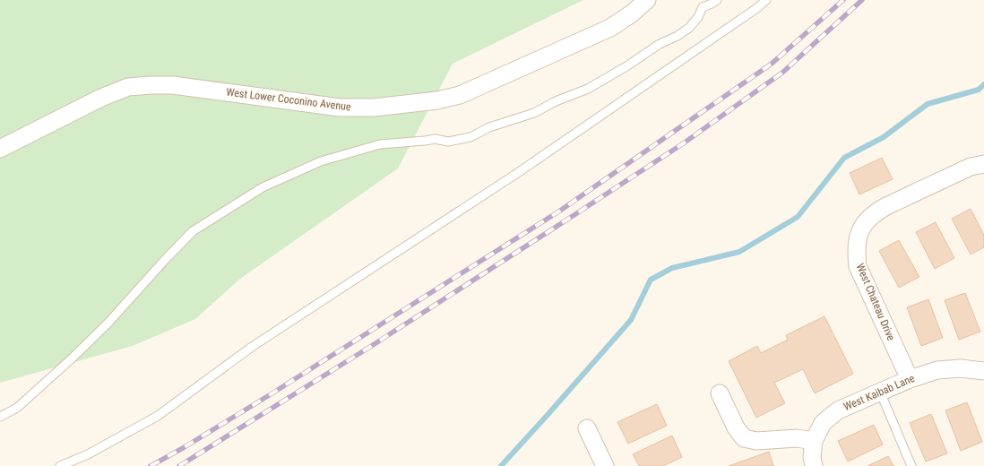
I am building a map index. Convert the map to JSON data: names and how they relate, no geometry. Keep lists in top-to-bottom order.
{
  "streets": {
    "street": ["West Lower Coconino Avenue", "West Chateau Drive", "West Kaibab Lane"]
  },
  "crossings": [
    ["West Chateau Drive", "West Kaibab Lane"]
  ]
}
